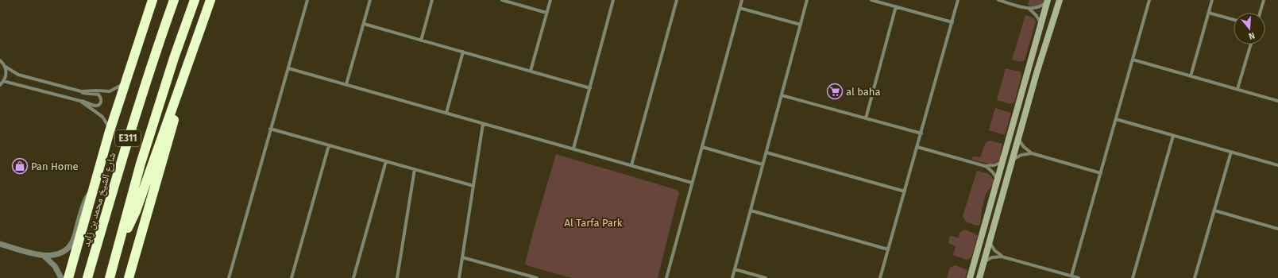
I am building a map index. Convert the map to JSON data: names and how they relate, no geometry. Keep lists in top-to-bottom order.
{
  "streets": {
    "highway": ["E311", "شارع الشيخ محمد بن زايد"]
  },
  "parks": ["Al Tarfa Park"],
  "places": {
    "supermarket": ["al baha"],
    "shop": ["Pan Home"]
  },
  "north": "bottom"
}
